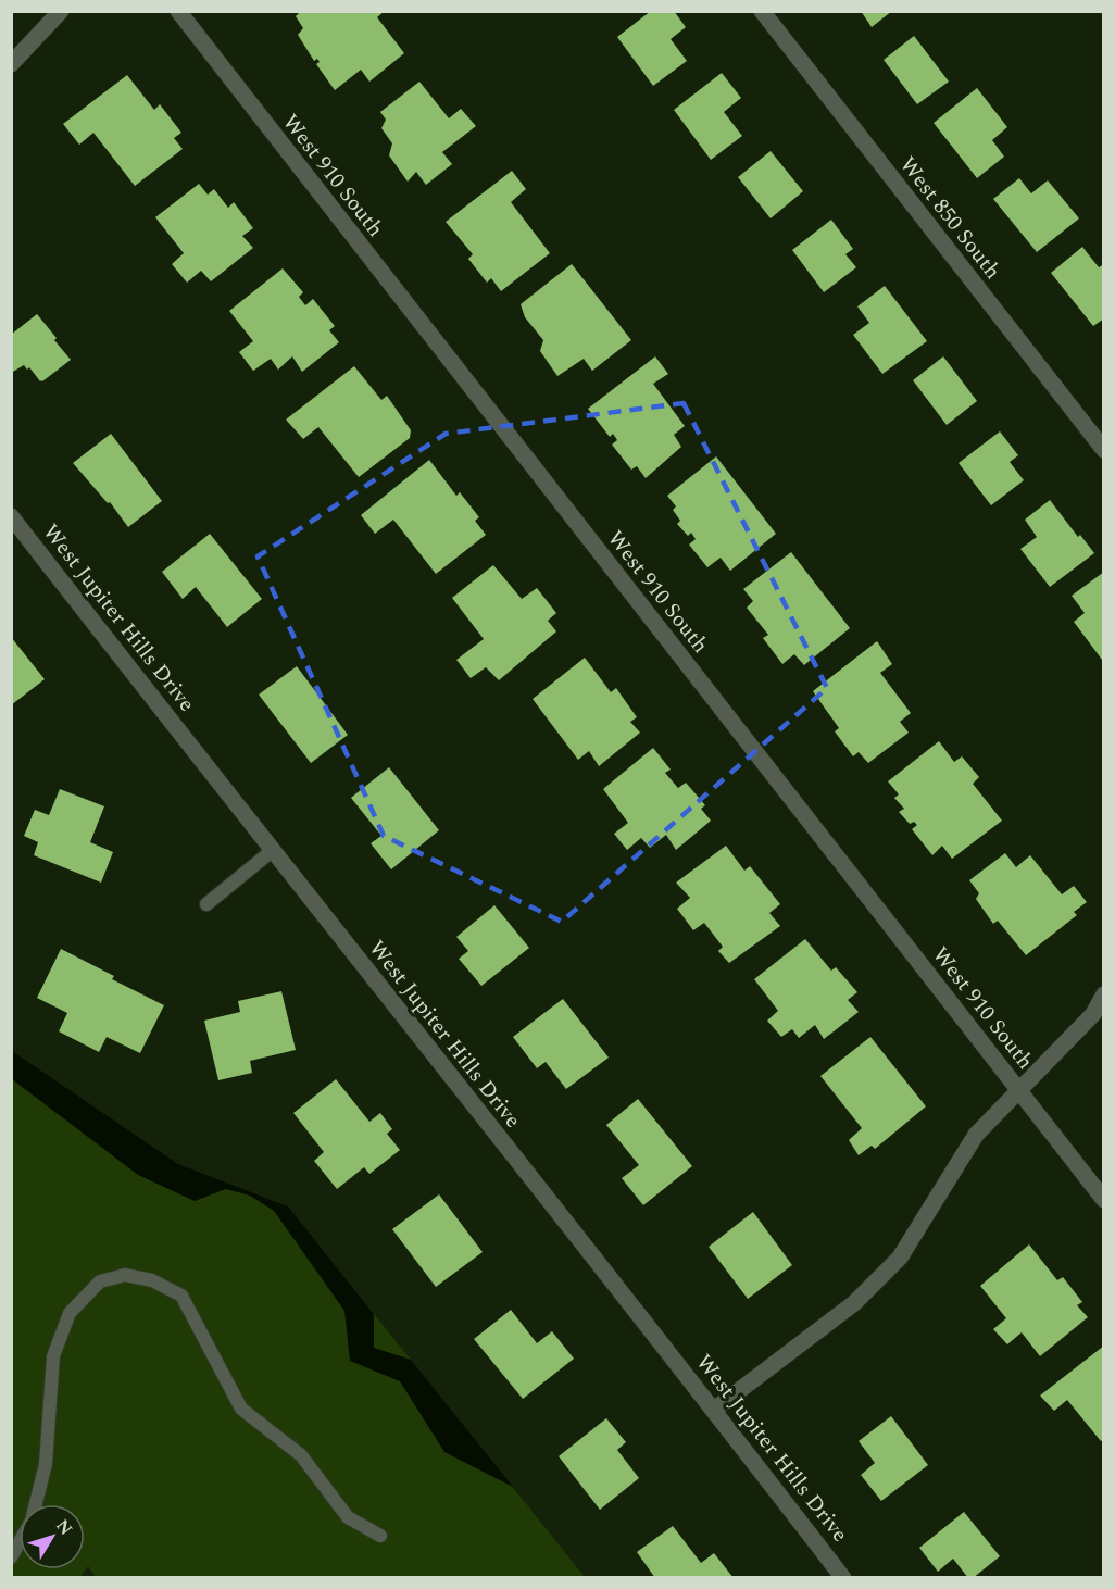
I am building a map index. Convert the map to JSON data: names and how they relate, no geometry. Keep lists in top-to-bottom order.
{
  "streets": {
    "street": ["West 910 South", "West 850 South", "West Jupiter Hills Drive"]
  },
  "north": "top right"
}
